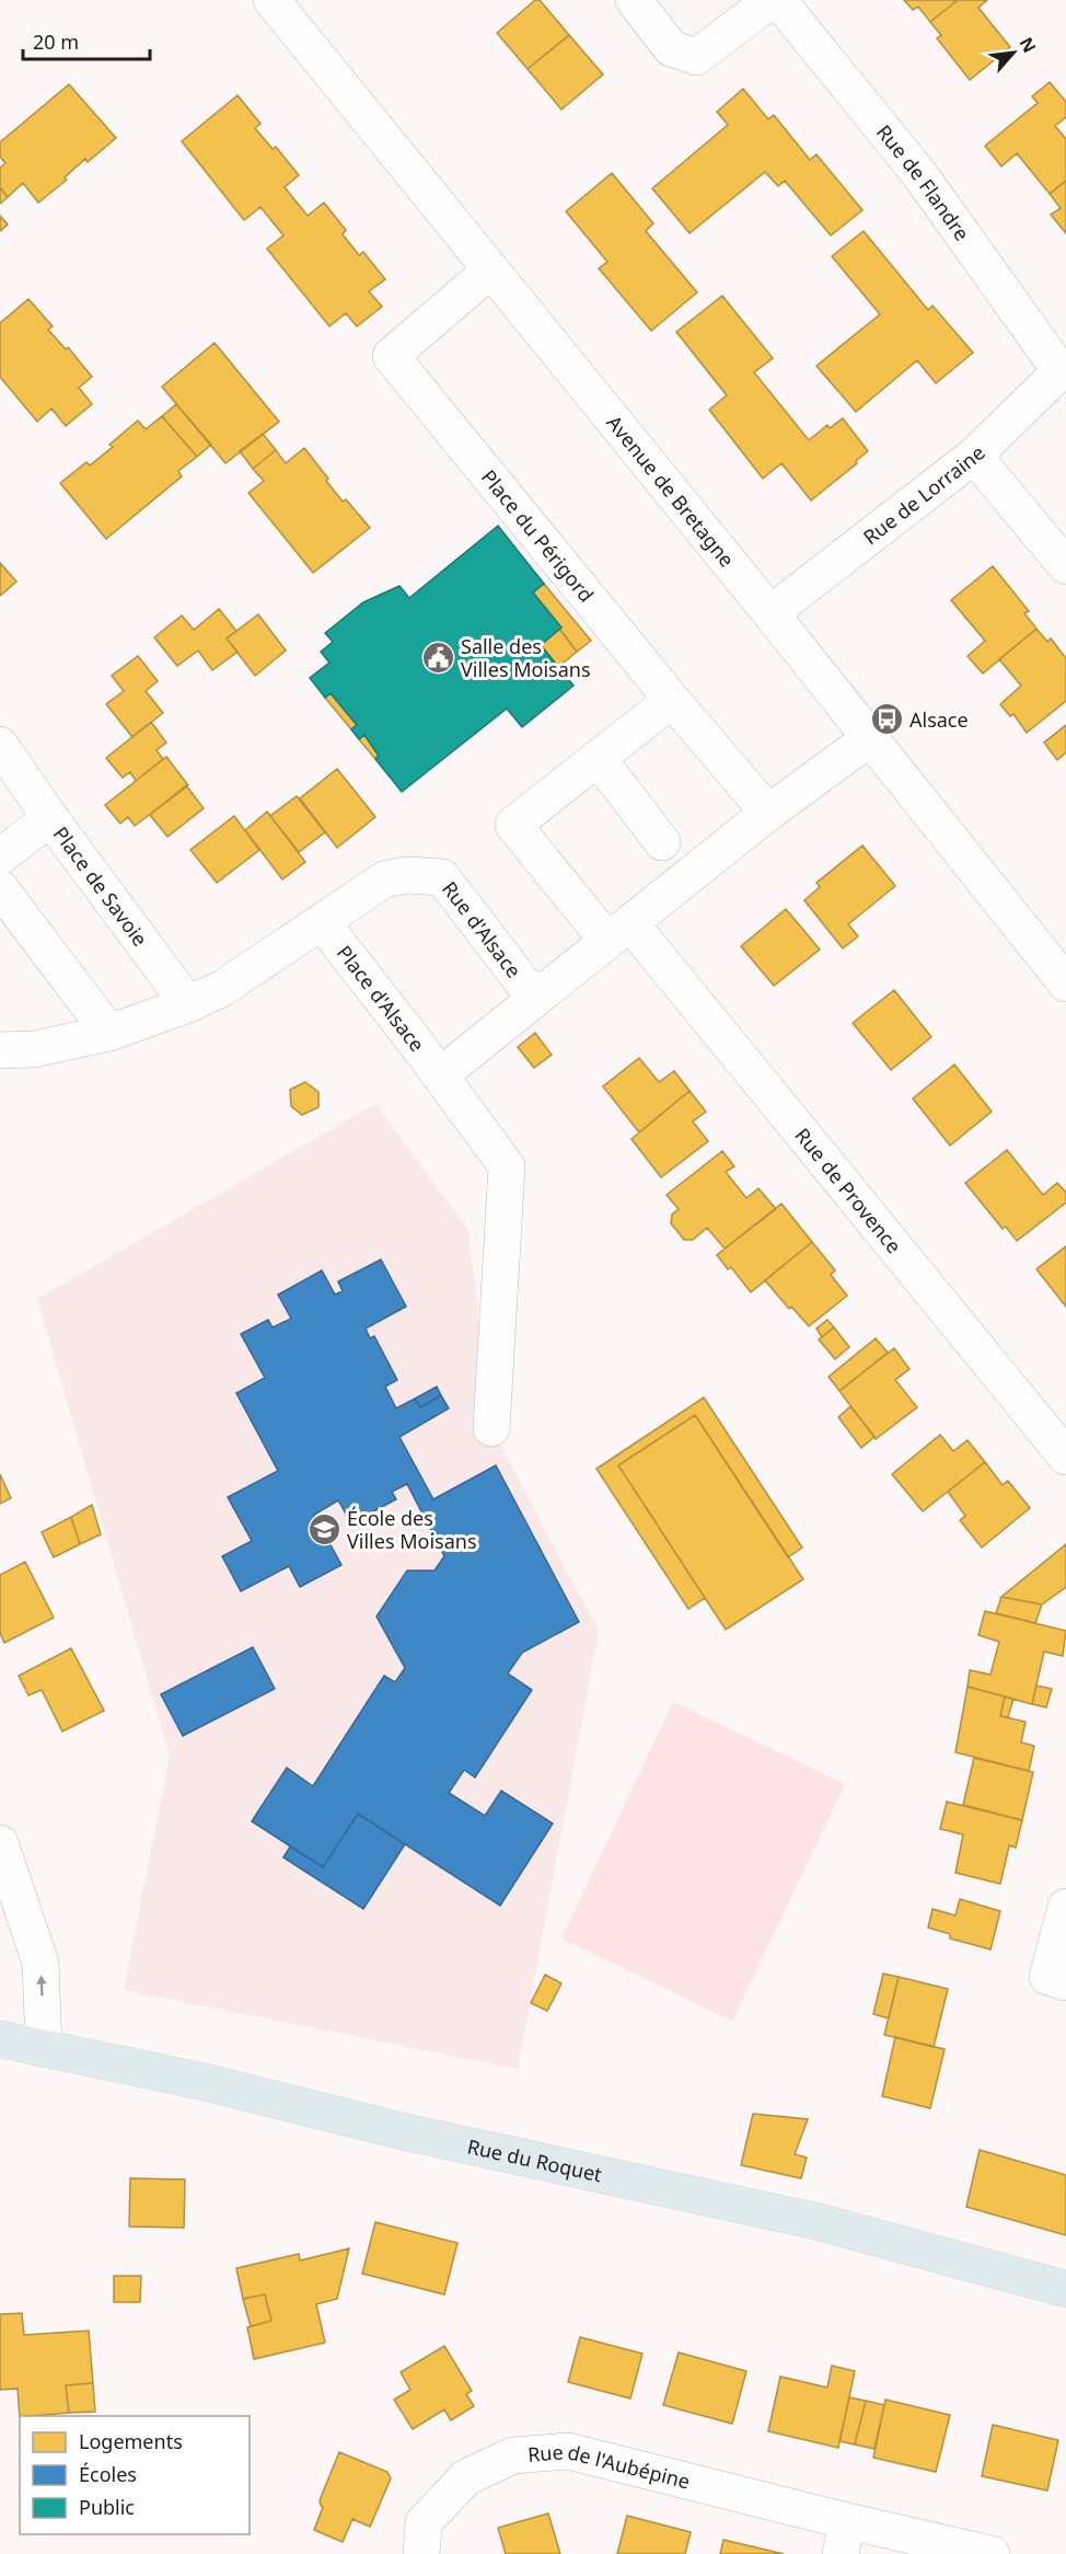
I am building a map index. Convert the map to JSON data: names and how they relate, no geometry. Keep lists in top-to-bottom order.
{
  "streets": {
    "main road": ["Rue du Roquet"],
    "street": [
      "Rue de Flandre",
      "Avenue de Bretagne",
      "Rue de Lorraine",
      "Place du Périgord",
      "Place de Savoie",
      "Rue d'Alsace",
      "Place d'Alsace",
      "Rue de Provence",
      "Rue de l'Aubépine"
    ]
  },
  "crossings": [
    ["Rue de Flandre", "Rue de Lorraine"],
    ["Avenue de Bretagne", "Rue de Lorraine"],
    ["Avenue de Bretagne", "Place du Périgord"],
    ["Place de Savoie", "Rue d'Alsace"],
    ["Rue d'Alsace", "Place d'Alsace"]
  ],
  "places": {
    "public building": ["Salle des Villes Moisans"],
    "bus stop": ["Alsace"],
    "school or university": ["École des Villes Moisans"]
  },
  "legend": ["Logements", "Écoles", "Public"],
  "scale_bar": "20 m",
  "north": "top right"
}
